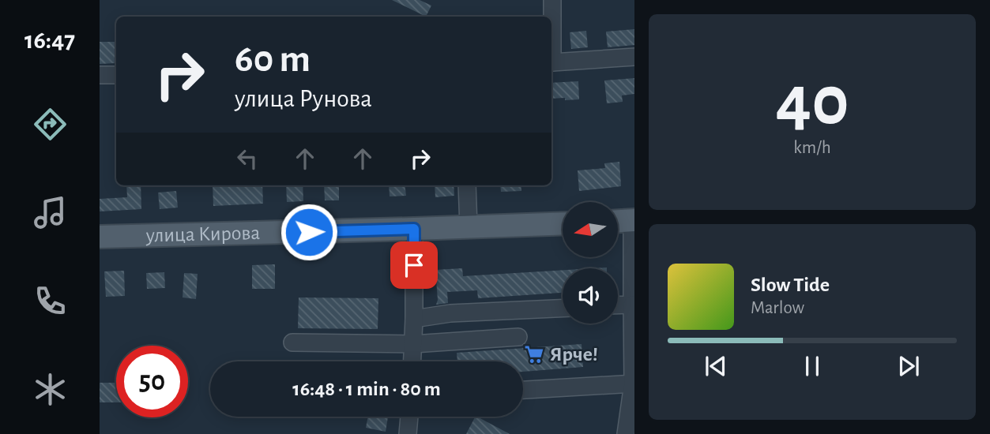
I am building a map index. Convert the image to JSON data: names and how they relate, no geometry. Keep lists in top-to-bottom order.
{
  "streets": {
    "main road": ["улица Кирова"]
  },
  "places": {
    "supermarket": ["Ярче!"]
  },
  "north": "left",
  "page": {
    "tabs": "16:47",
    "tile": ["40", "km/h"],
    "turn": ["60 m", "улица Рунова"],
    "song": ["Slow Tide", "Marlow"],
    "limit": "50",
    "trip": "16:48 · 1 min · 80 m"
  }
}
